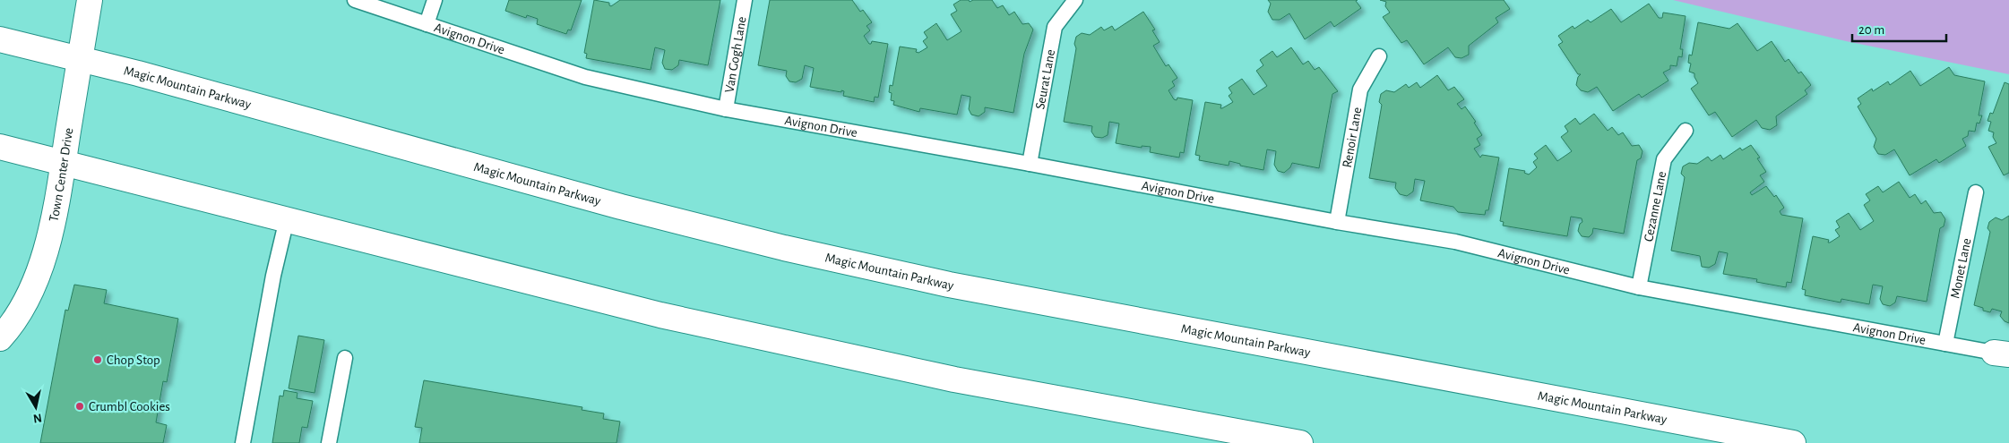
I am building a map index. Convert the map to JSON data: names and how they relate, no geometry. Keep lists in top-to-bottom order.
{
  "streets": {
    "main road": ["Magic Mountain Parkway", "Town Center Drive"],
    "lane": [
      "Avignon Drive",
      "Van Gogh Lane",
      "Seurat Lane",
      "Renoir Lane",
      "Cezanne Lane",
      "Monet Lane"
    ]
  },
  "crossings": [
    ["Avignon Drive", "Van Gogh Lane"],
    ["Avignon Drive", "Seurat Lane"],
    ["Avignon Drive", "Renoir Lane"],
    ["Avignon Drive", "Cezanne Lane"],
    ["Avignon Drive", "Monet Lane"],
    ["Magic Mountain Parkway", "Town Center Drive"]
  ],
  "places": ["Chop Stop", "Crumbl Cookies"],
  "scale_bar": "20 m",
  "north": "bottom"
}
